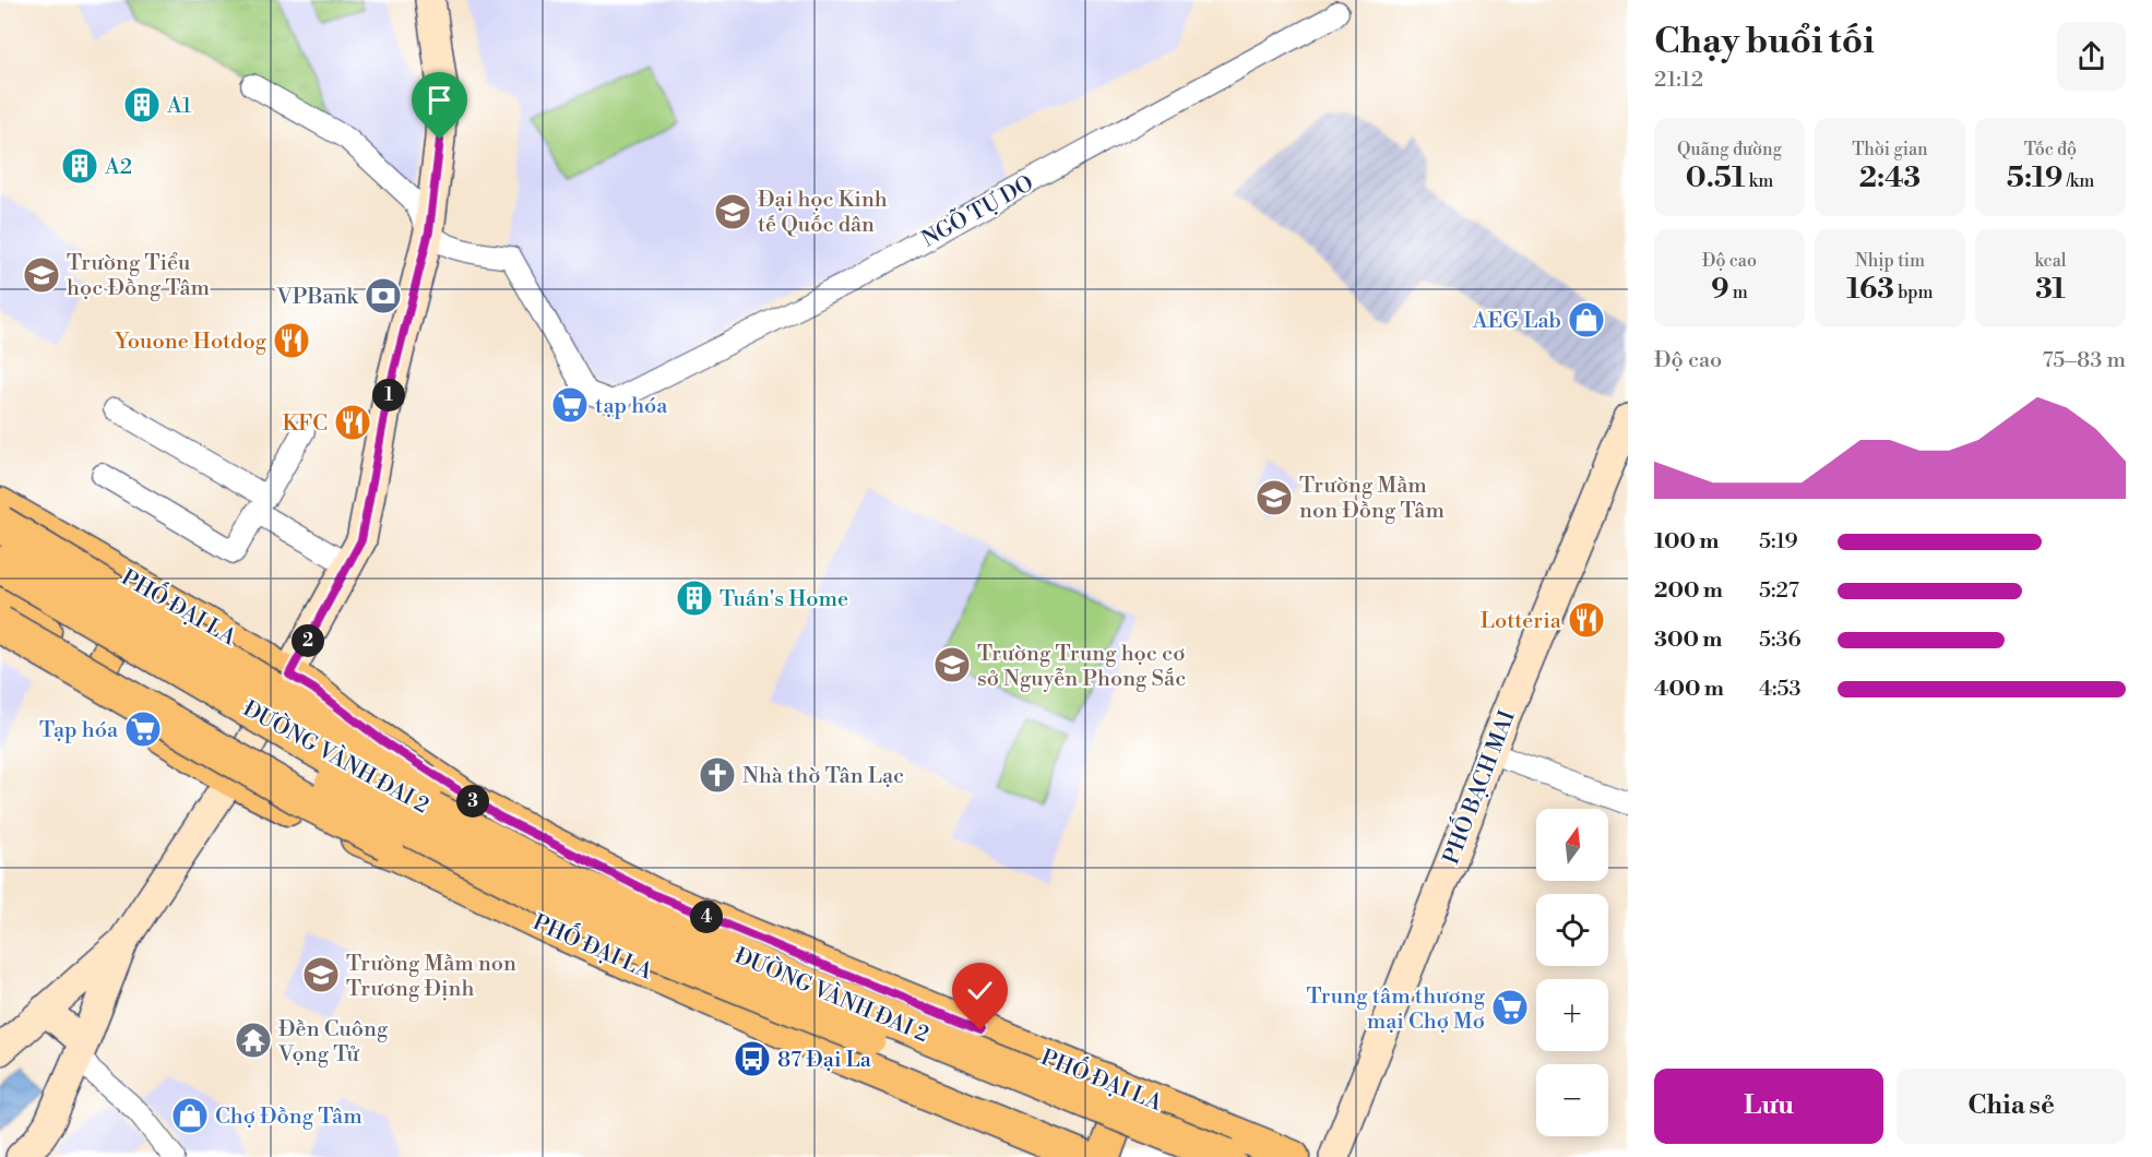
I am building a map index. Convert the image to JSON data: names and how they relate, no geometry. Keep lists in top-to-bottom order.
{
  "streets": {
    "highway": ["ĐƯỜNG VÀNH ĐAI 2"],
    "main road": ["PHỐ ĐẠI LA"],
    "street": ["NGÕ TỰ DO", "PHỐ BẠCH MAI"]
  },
  "places": {
    "building": ["A1", "A2", "Tuấn's Home"],
    "school or university": [
      "Đại học Kinh tế Quốc dân",
      "Trường Tiểu học Đồng Tâm",
      "Trường Mầm non Đồng Tâm",
      "Trường Trung học cơ sở Nguyễn Phong Sắc",
      "Trường Mầm non Trương Định"
    ],
    "bank": ["VPBank"],
    "shop": ["AEG Lab", "Chợ Đồng Tâm"],
    "restaurant": ["Youone Hotdog", "KFC", "Lotteria"],
    "supermarket": ["tạp hóa", "Tạp hóa", "Trung tâm thương mại Chợ Mơ"],
    "church": ["Nhà thờ Tân Lạc"],
    "temple": ["Đền Cuông Vọng Tử"],
    "bus stop": ["87 Đại La"]
  },
  "north": "top",
  "page": {
    "heading": ["Chạy buổi tối", "21:12"],
    "stats": [
      ["Quãng đường", "0.51 km"],
      ["Thời gian", "2:43"],
      ["Tốc độ", "5:19 /km"],
      ["Độ cao", "9 m"],
      ["Nhịp tim", "163 bpm"],
      ["kcal", "31"]
    ],
    "chart": ["Độ cao", "75–83 m"],
    "pins": [
      "1",
      "2",
      "3",
      "4"
    ],
    "list": [
      {
        "name": "100 m",
        "note": "5:19"
      },
      {
        "name": "200 m",
        "note": "5:27"
      },
      {
        "name": "300 m",
        "note": "5:36"
      },
      {
        "name": "400 m",
        "note": "4:53"
      }
    ],
    "map_buttons": ["+", "−"],
    "buttons": ["Lưu", "Chia sẻ"]
  }
}
